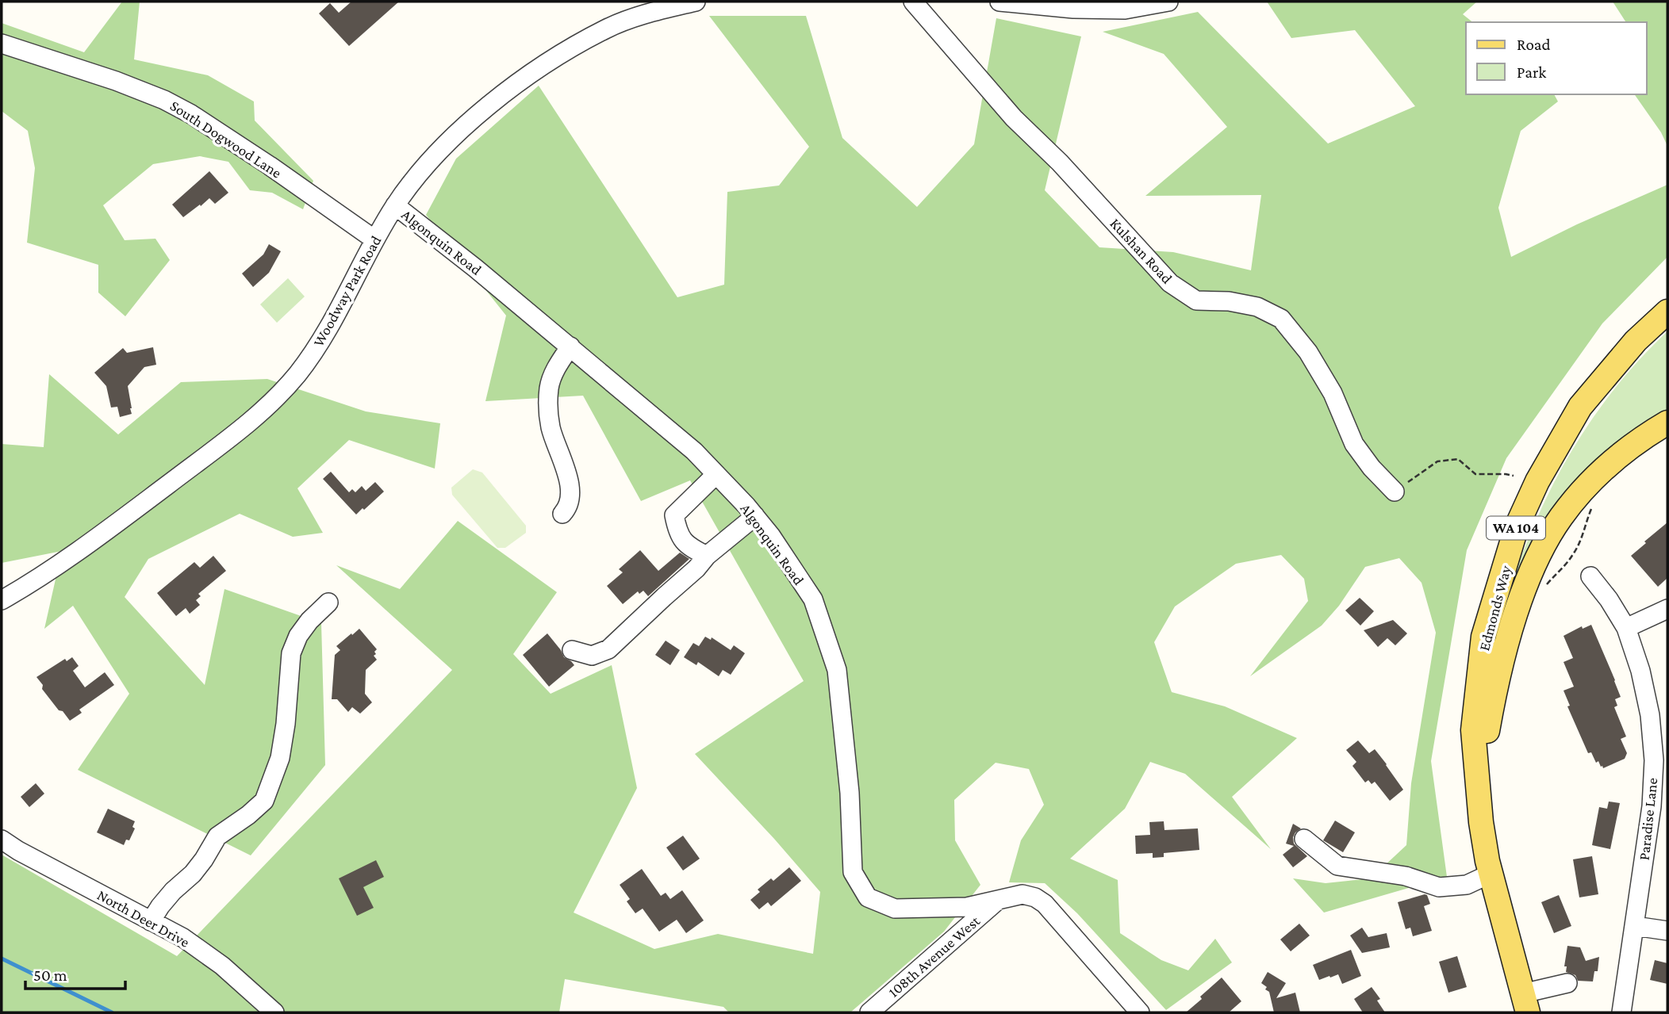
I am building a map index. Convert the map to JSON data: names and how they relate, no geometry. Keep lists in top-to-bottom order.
{
  "streets": {
    "main road": ["WA 104", "Edmonds Way"],
    "street": [
      "South Dogwood Lane",
      "Algonquin Road",
      "Kulshan Road",
      "Woodway Park Road",
      "Paradise Lane",
      "North Deer Drive",
      "108th Avenue West"
    ]
  },
  "crossings": [
    ["South Dogwood Lane", "Woodway Park Road"],
    ["Algonquin Road", "Woodway Park Road"],
    ["Algonquin Road", "108th Avenue West"]
  ],
  "legend": ["Road", "Park"],
  "scale_bar": "50 m"
}
